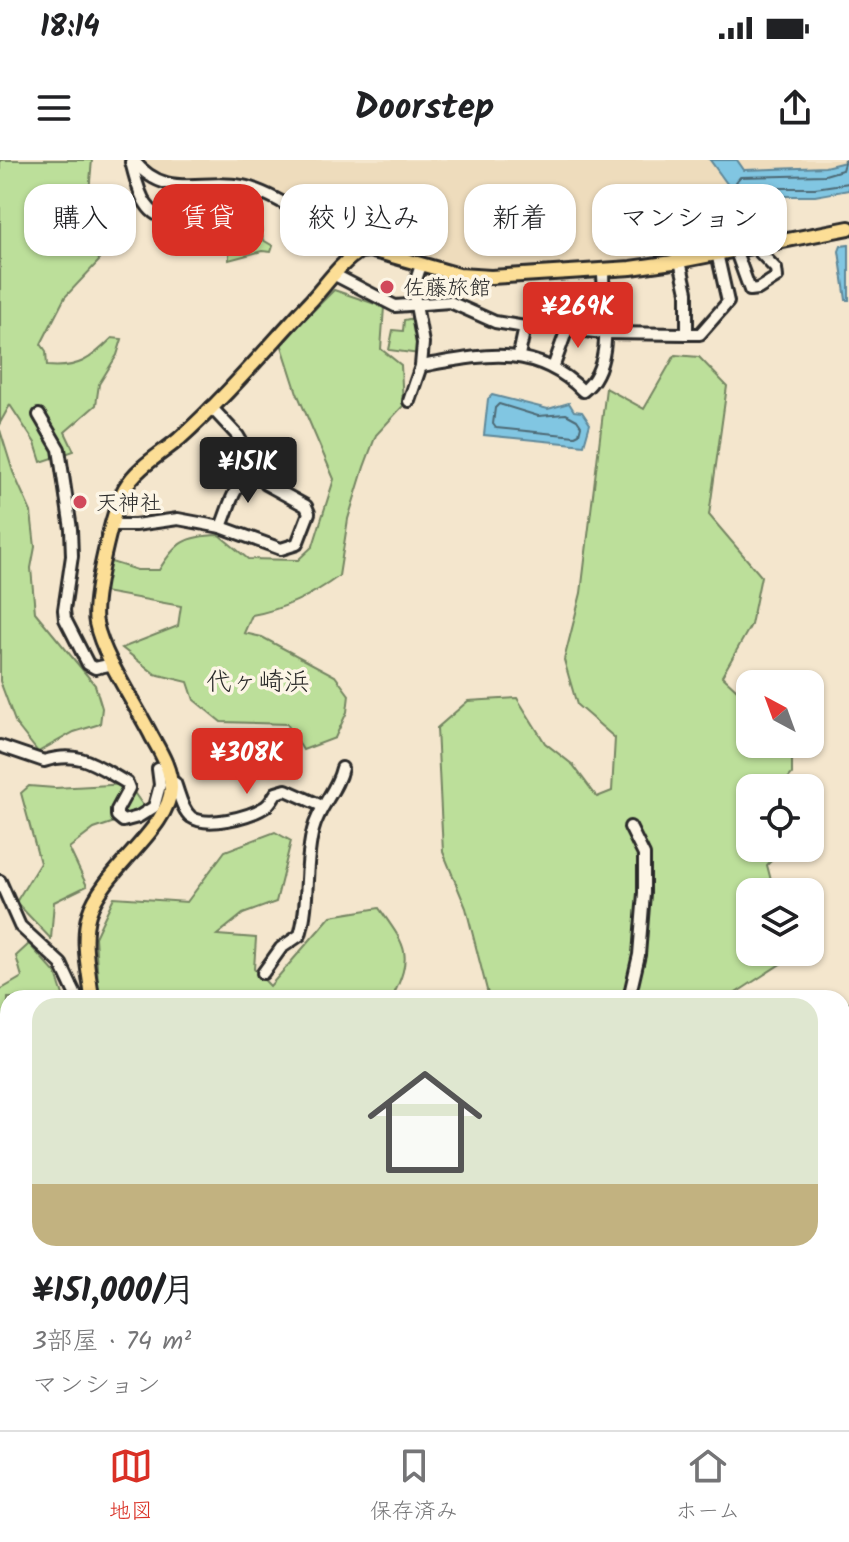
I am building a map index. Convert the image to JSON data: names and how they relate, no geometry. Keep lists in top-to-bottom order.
{
  "districts": ["代ヶ崎浜"],
  "places": ["佐藤旅館", "天神社"],
  "north": "top left",
  "page": {
    "status": "18:14",
    "header": "Doorstep",
    "chip": [
      "購入",
      "賃貸",
      "絞り込み",
      "新着",
      "マンション"
    ],
    "price": ["¥269K", "¥151K", "¥308K"],
    "list": [
      {
        "name": "¥151,000/月",
        "note": "3部屋 · 74 m² · マンション"
      }
    ],
    "tabs": ["地図", "保存済み", "ホーム"]
  }
}
